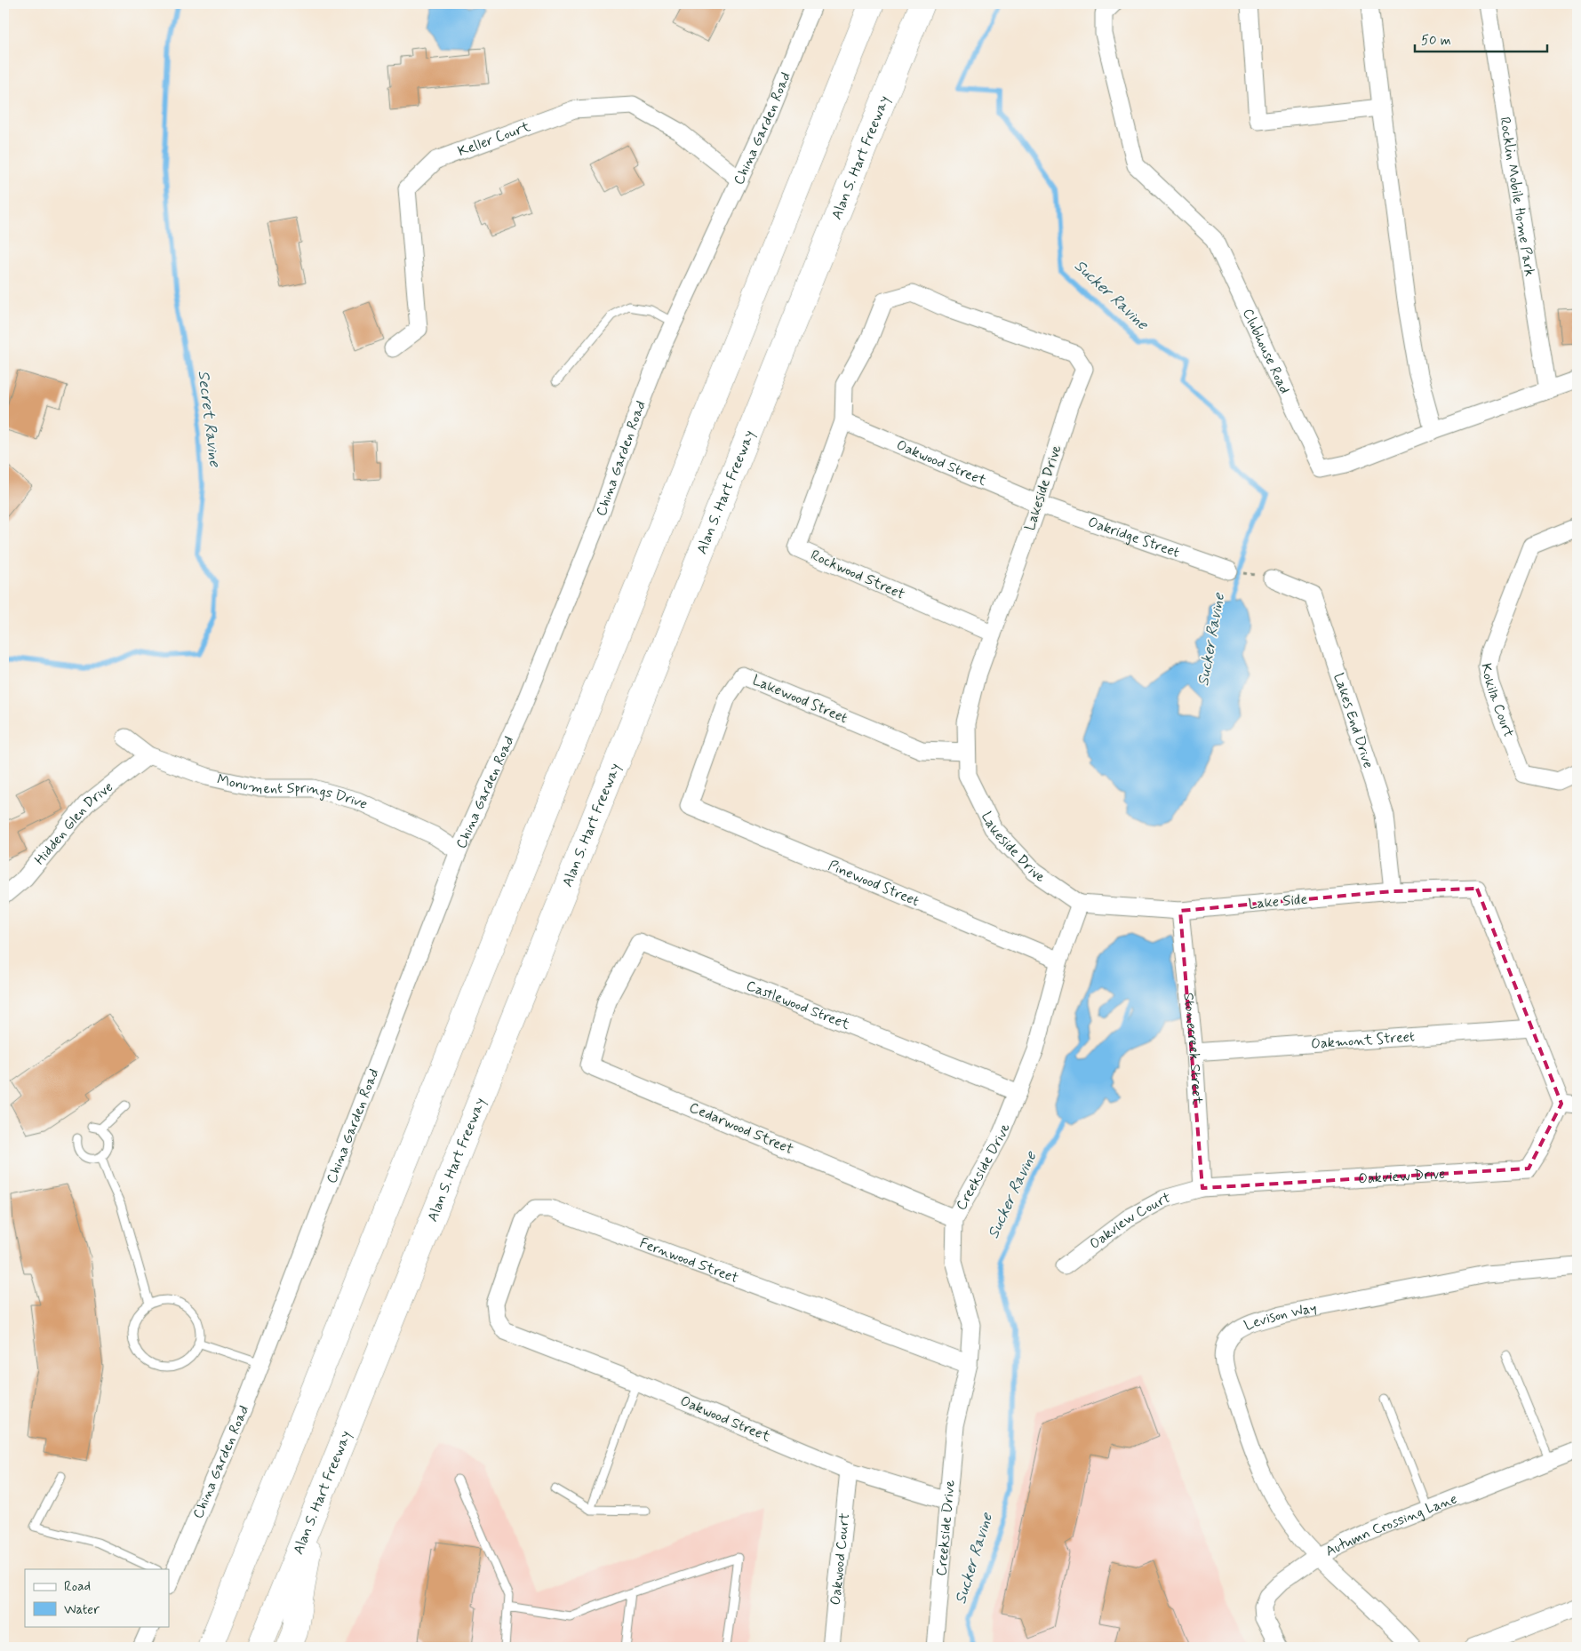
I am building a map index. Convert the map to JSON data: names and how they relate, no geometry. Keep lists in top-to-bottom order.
{
  "streets": {
    "highway": ["Alan S. Hart Freeway"],
    "street": [
      "China Garden Road",
      "Keller Court",
      "Rocklin Mobile Home Park",
      "Clubhouse Road",
      "Oakwood Street",
      "Lakeside Drive",
      "Oakridge Street",
      "Rockwood Street",
      "Lakewood Street",
      "Kokila Court",
      "Lakes End Drive",
      "Monument Springs Drive",
      "Hidden Glen Drive",
      "Pinewood Street",
      "Lake Side",
      "Castlewood Street",
      "Oakmont Street",
      "Stonecreek Street",
      "Cedarwood Street",
      "Creekside Drive",
      "Oakview Drive",
      "Oakview Court",
      "Fernwood Street",
      "Levison Way",
      "Autumn Crossing Lane",
      "Oakwood Court"
    ]
  },
  "crossings": [
    ["China Garden Road", "Keller Court"],
    ["China Garden Road", "Monument Springs Drive"],
    ["Rocklin Mobile Home Park", "Clubhouse Road"],
    ["Oakwood Street", "Lakeside Drive"],
    ["Oakwood Street", "Oakridge Street"],
    ["Oakwood Street", "Rockwood Street"],
    ["Oakwood Street", "Creekside Drive"],
    ["Oakwood Street", "Fernwood Street"],
    ["Oakwood Street", "Oakwood Court"],
    ["Lakeside Drive", "Oakridge Street"],
    ["Lakeside Drive", "Rockwood Street"],
    ["Lakeside Drive", "Lakewood Street"],
    ["Lakeside Drive", "Lake Side"],
    ["Lakeside Drive", "Creekside Drive"],
    ["Lakewood Street", "Pinewood Street"],
    ["Lakes End Drive", "Lake Side"],
    ["Monument Springs Drive", "Hidden Glen Drive"],
    ["Pinewood Street", "Creekside Drive"],
    ["Lake Side", "Oakmont Street"],
    ["Lake Side", "Stonecreek Street"],
    ["Lake Side", "Creekside Drive"],
    ["Castlewood Street", "Cedarwood Street"],
    ["Castlewood Street", "Creekside Drive"],
    ["Oakmont Street", "Stonecreek Street"],
    ["Stonecreek Street", "Oakview Drive"],
    ["Stonecreek Street", "Oakview Court"],
    ["Cedarwood Street", "Creekside Drive"],
    ["Creekside Drive", "Fernwood Street"],
    ["Oakview Drive", "Oakview Court"],
    ["Levison Way", "Autumn Crossing Lane"]
  ],
  "water": ["Sucker Ravine", "Secret Ravine"],
  "legend": ["Road", "Water"],
  "scale_bar": "50 m"
}
